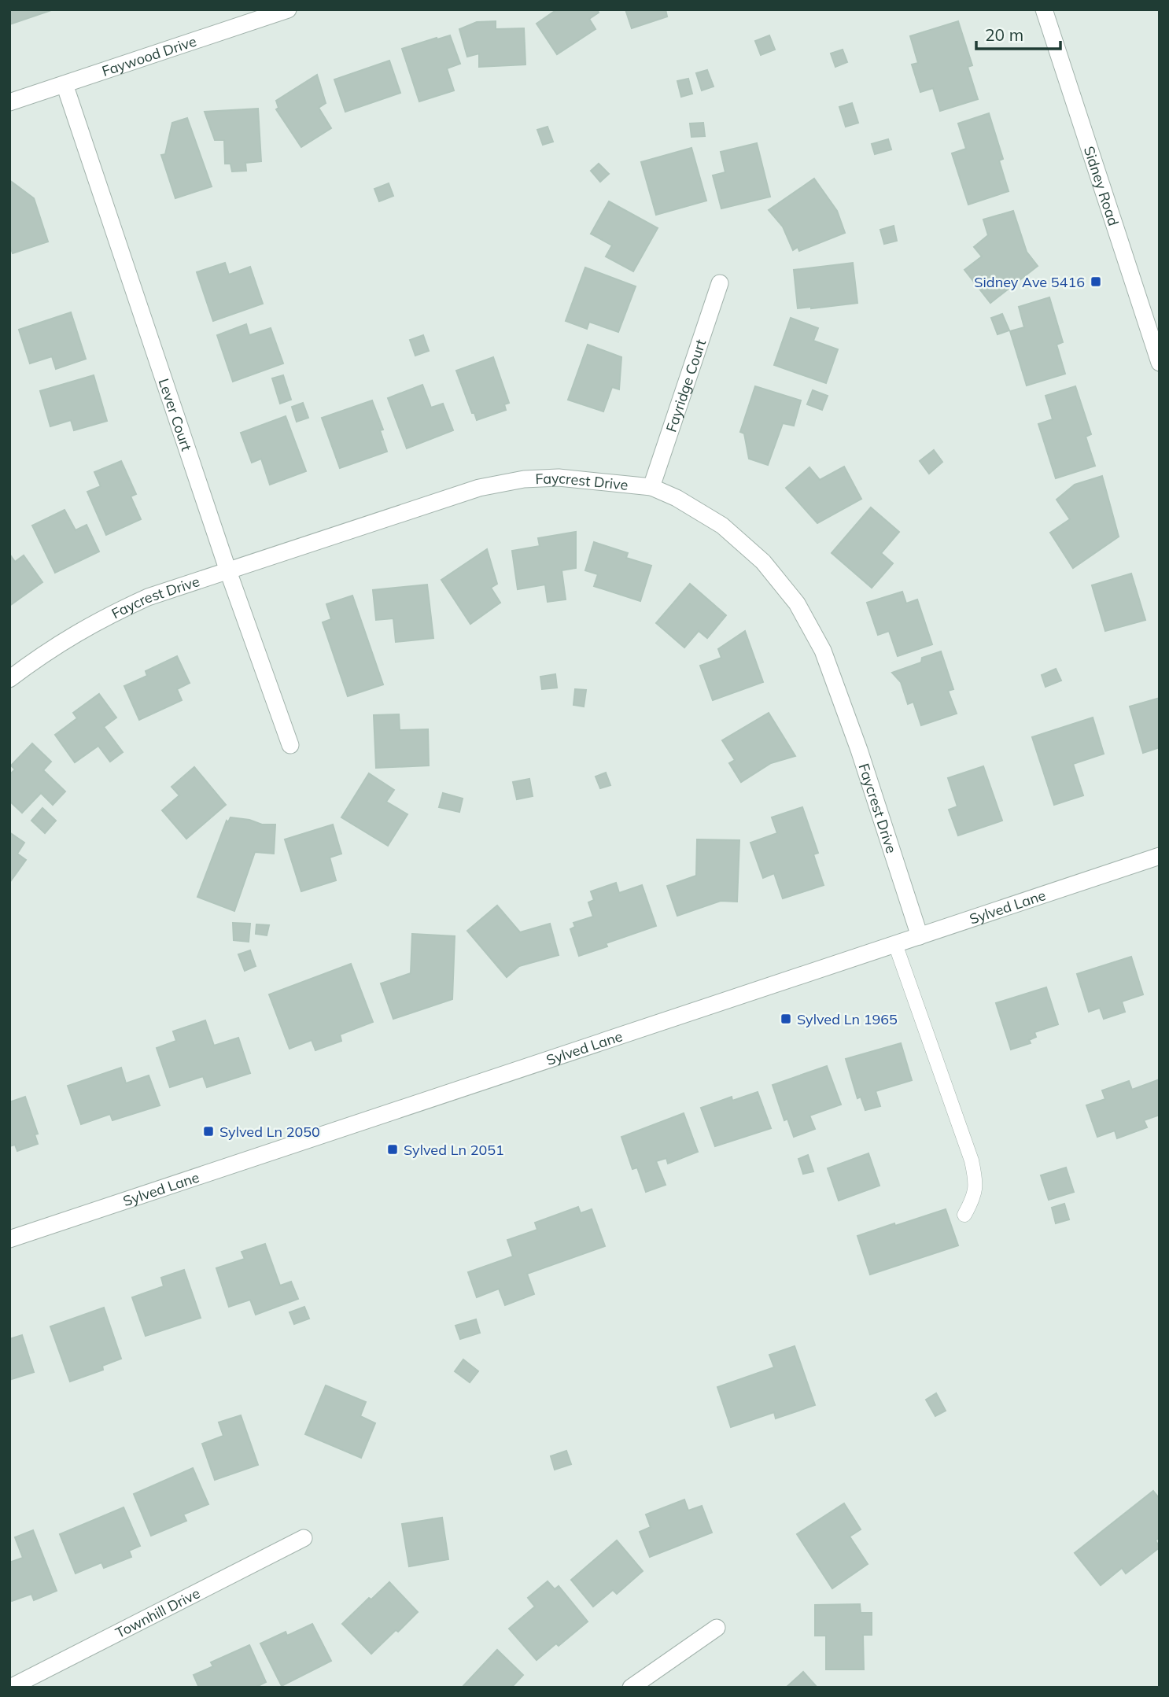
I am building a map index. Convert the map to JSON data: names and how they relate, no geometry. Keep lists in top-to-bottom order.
{
  "streets": {
    "street": [
      "Faywood Drive",
      "Sidney Road",
      "Fayridge Court",
      "Lever Court",
      "Faycrest Drive",
      "Sylved Lane",
      "Townhill Drive"
    ]
  },
  "crossings": [
    ["Faywood Drive", "Lever Court"],
    ["Fayridge Court", "Faycrest Drive"],
    ["Lever Court", "Faycrest Drive"],
    ["Faycrest Drive", "Sylved Lane"]
  ],
  "places": {
    "transit": [
      "Sidney Ave 5416",
      "Sylved Ln 1965",
      "Sylved Ln 2050",
      "Sylved Ln 2051"
    ]
  },
  "scale_bar": "20 m"
}
